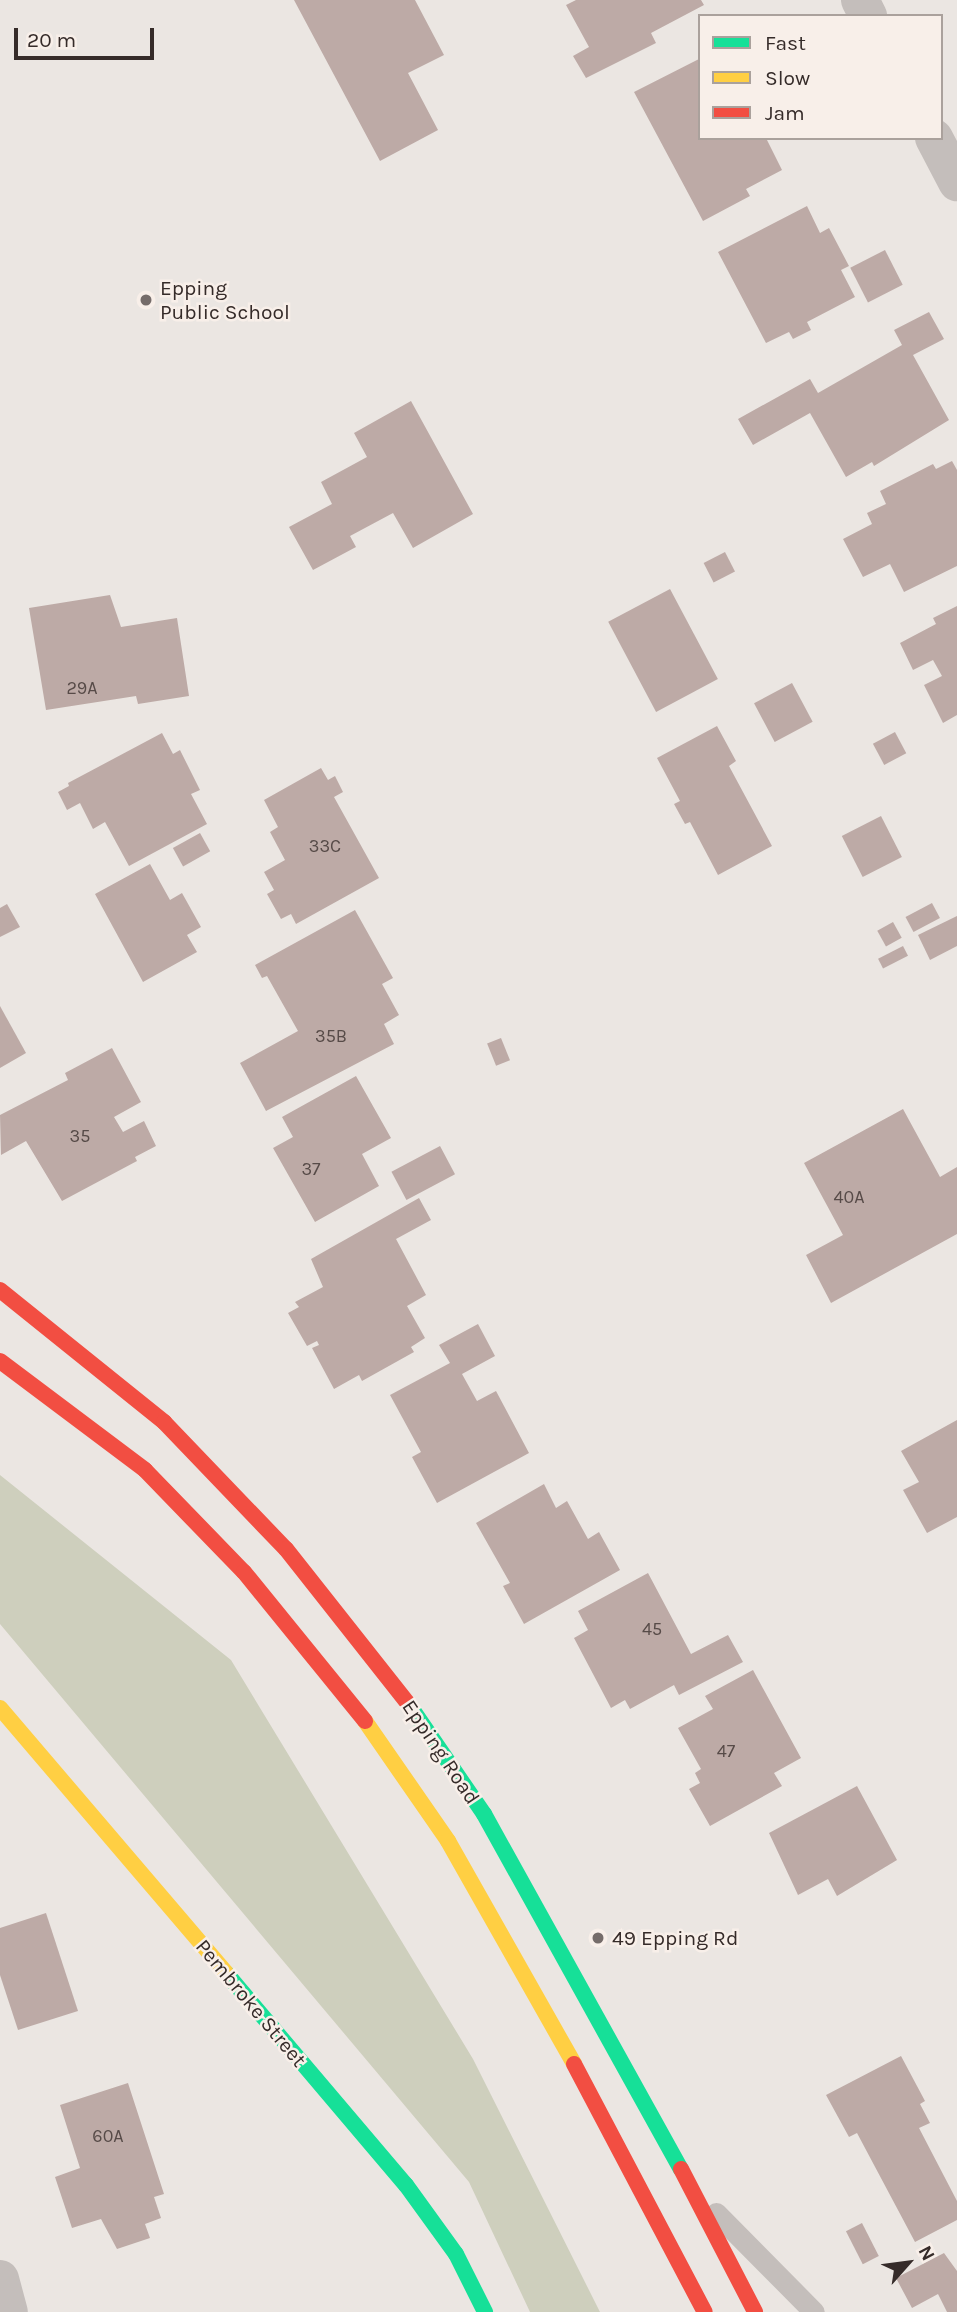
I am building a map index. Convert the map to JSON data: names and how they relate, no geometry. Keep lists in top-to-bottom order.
{
  "streets": {
    "main road": ["Epping Road", "Pembroke Street"]
  },
  "places": ["Epping Public School", "49 Epping Rd"],
  "house_numbers": [
    "29A",
    "33C",
    "35B",
    "35",
    "37",
    "40A",
    "45",
    "47",
    "60A"
  ],
  "legend": ["Fast", "Slow", "Jam"],
  "scale_bar": "20 m",
  "north": "top right"
}
